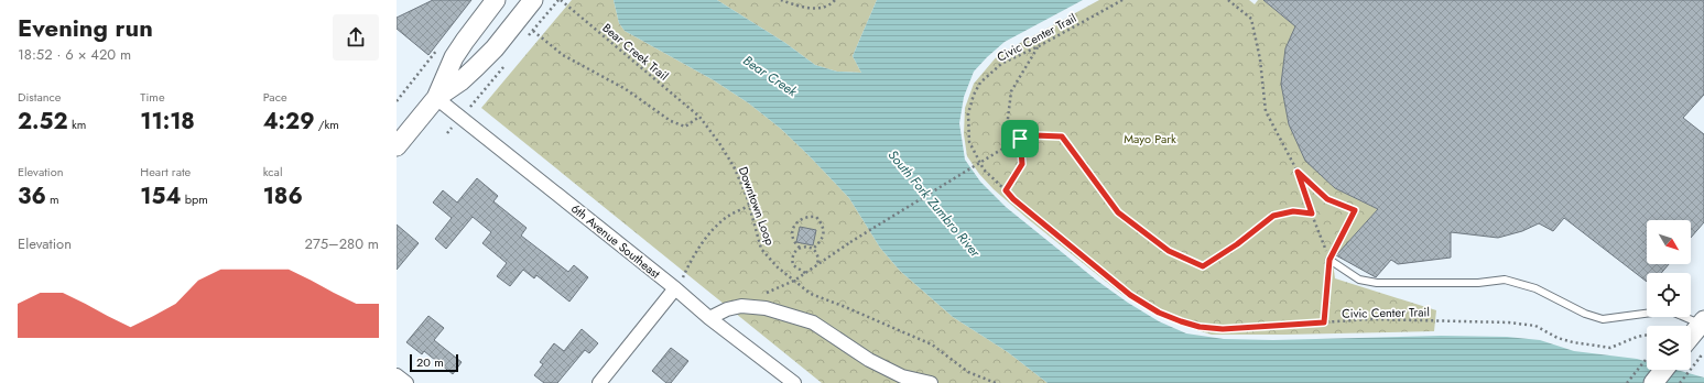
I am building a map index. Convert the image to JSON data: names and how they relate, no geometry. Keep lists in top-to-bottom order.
{
  "streets": {
    "street": ["6th Avenue Southeast"],
    "path": ["Civic Center Trail", "Bear Creek Trail", "Downtown Loop"]
  },
  "crossings": [
    ["Bear Creek Trail", "Downtown Loop"]
  ],
  "water": ["Bear Creek", "South Fork Zumbro River"],
  "parks": ["Mayo Park"],
  "scale_bar": "20 m",
  "north": "bottom right",
  "page": {
    "heading": ["Evening run", "18:52 · 6 × 420 m"],
    "stats": [
      ["Distance", "2.52 km"],
      ["Time", "11:18"],
      ["Pace", "4:29 /km"],
      ["Elevation", "36 m"],
      ["Heart rate", "154 bpm"],
      ["kcal", "186"]
    ],
    "chart": ["Elevation", "275–280 m"],
    "scale": "20 m"
  }
}
